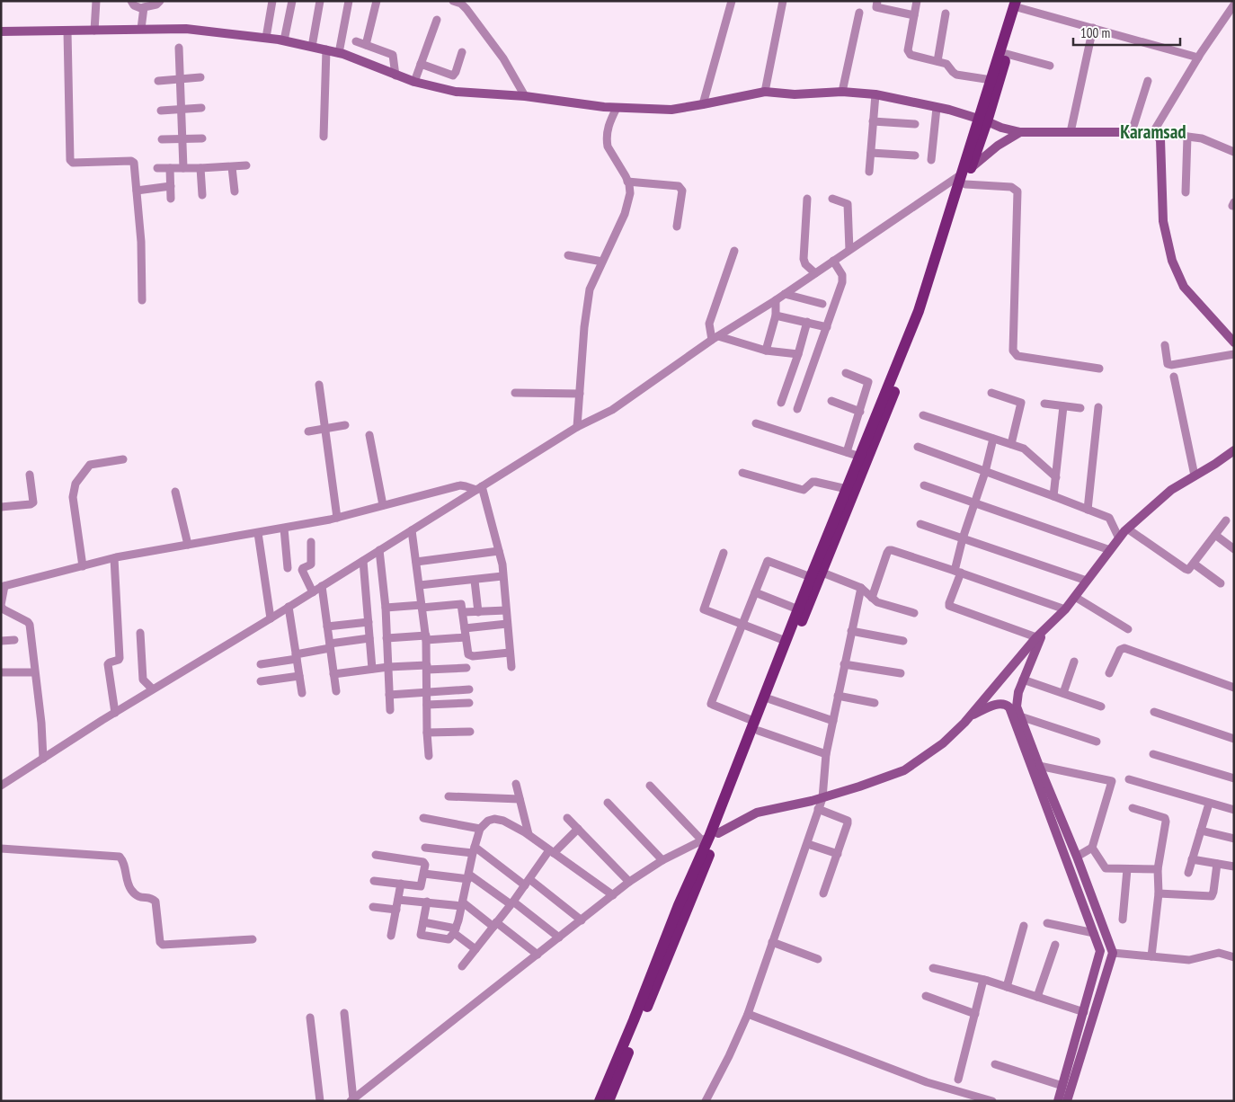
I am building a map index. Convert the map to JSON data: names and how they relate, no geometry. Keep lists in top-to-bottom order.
{
  "districts": ["Karamsad"],
  "scale_bar": "100 m"
}
